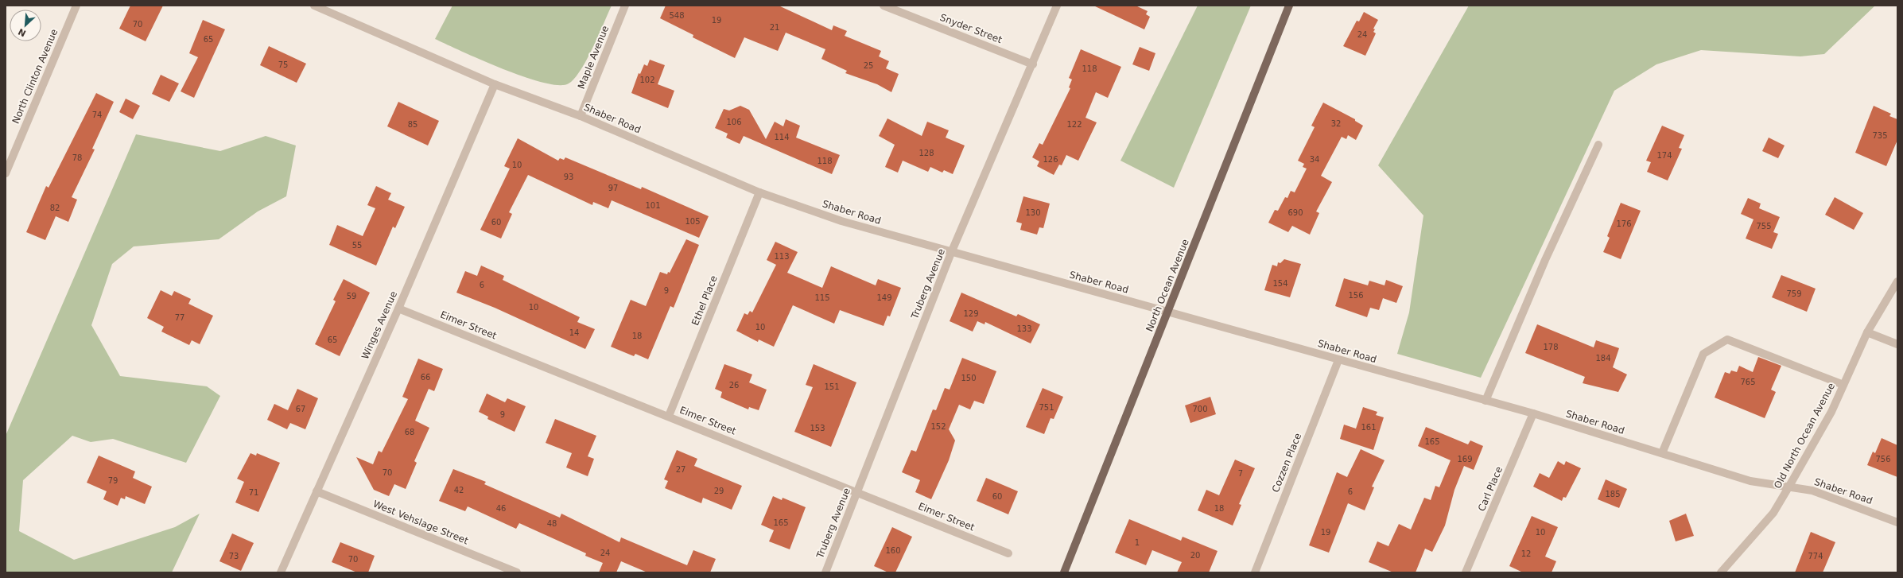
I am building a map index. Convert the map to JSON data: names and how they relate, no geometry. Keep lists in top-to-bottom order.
{
  "streets": {
    "main road": ["North Ocean Avenue"],
    "street": [
      "Snyder Street",
      "Maple Avenue",
      "North Clinton Avenue",
      "Shaber Road",
      "Truberg Avenue",
      "Ethel Place",
      "Winges Avenue",
      "Eimer Street",
      "Old North Ocean Avenue",
      "Cozzen Place",
      "Carl Place",
      "West Vehslage Street"
    ]
  },
  "crossings": [
    ["Snyder Street", "Truberg Avenue"],
    ["Maple Avenue", "Shaber Road"],
    ["Shaber Road", "Truberg Avenue"],
    ["Shaber Road", "North Ocean Avenue"],
    ["Shaber Road", "Ethel Place"],
    ["Shaber Road", "Winges Avenue"],
    ["Shaber Road", "Old North Ocean Avenue"],
    ["Shaber Road", "Cozzen Place"],
    ["Shaber Road", "Carl Place"],
    ["Truberg Avenue", "Eimer Street"],
    ["Ethel Place", "Eimer Street"],
    ["Winges Avenue", "Eimer Street"],
    ["Winges Avenue", "West Vehslage Street"]
  ],
  "house_numbers": [
    "548",
    "19",
    "70",
    "21",
    "24",
    "65",
    "75",
    "25",
    "118",
    "102",
    "74",
    "106",
    "32",
    "85",
    "122",
    "735",
    "114",
    "128",
    "174",
    "78",
    "126",
    "34",
    "118",
    "10",
    "93",
    "97",
    "101",
    "82",
    "130",
    "690",
    "105",
    "60",
    "176",
    "755",
    "55",
    "113",
    "154",
    "6",
    "9",
    "759",
    "156",
    "59",
    "115",
    "149",
    "10",
    "129",
    "77",
    "10",
    "133",
    "14",
    "18",
    "65",
    "178",
    "184",
    "66",
    "150",
    "765",
    "26",
    "151",
    "751",
    "67",
    "700",
    "9",
    "152",
    "161",
    "153",
    "68",
    "165",
    "169",
    "756",
    "27",
    "70",
    "7",
    "79",
    "42",
    "29",
    "6",
    "71",
    "185",
    "60",
    "46",
    "18",
    "165",
    "48",
    "19",
    "10",
    "1",
    "160",
    "24",
    "12",
    "20",
    "73",
    "774",
    "70"
  ],
  "north": "bottom left"
}
